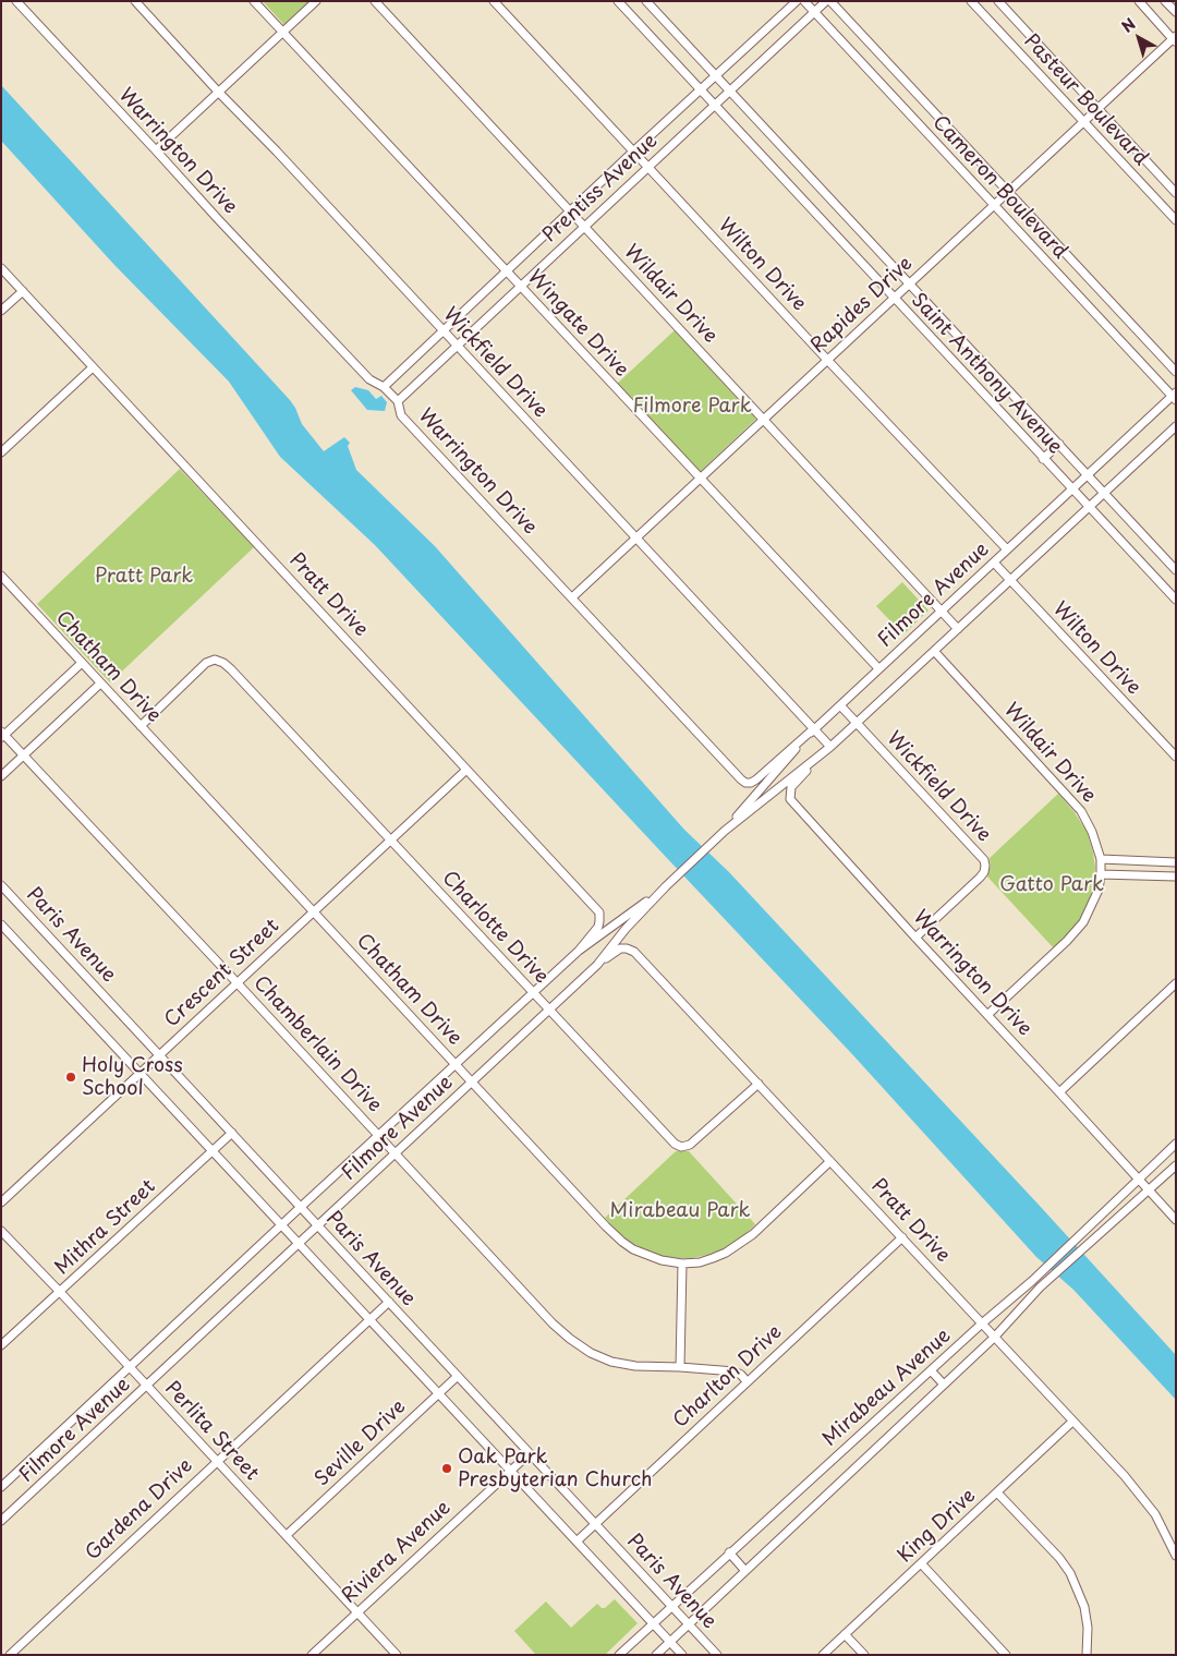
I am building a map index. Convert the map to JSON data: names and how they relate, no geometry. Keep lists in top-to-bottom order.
{
  "streets": {
    "street": [
      "Pasteur Boulevard",
      "Warrington Drive",
      "Cameron Boulevard",
      "Prentiss Avenue",
      "Wilton Drive",
      "Wildair Drive",
      "Rapides Drive",
      "Wingate Drive",
      "Wickfield Drive",
      "Saint Anthony Avenue",
      "Pratt Drive",
      "Filmore Avenue",
      "Chatham Drive",
      "Charlotte Drive",
      "Paris Avenue",
      "Crescent Street",
      "Chamberlain Drive",
      "Mithra Street",
      "Charlton Drive",
      "Mirabeau Avenue",
      "Perlita Street",
      "Seville Drive",
      "Gardena Drive",
      "King Drive",
      "Riviera Avenue"
    ]
  },
  "crossings": [
    ["Pasteur Boulevard", "Rapides Drive"],
    ["Warrington Drive", "Prentiss Avenue"],
    ["Warrington Drive", "Wildair Drive"],
    ["Warrington Drive", "Rapides Drive"],
    ["Warrington Drive", "Wickfield Drive"],
    ["Warrington Drive", "Filmore Avenue"],
    ["Warrington Drive", "Mirabeau Avenue"],
    ["Cameron Boulevard", "Prentiss Avenue"],
    ["Cameron Boulevard", "Rapides Drive"],
    ["Cameron Boulevard", "Filmore Avenue"],
    ["Prentiss Avenue", "Wilton Drive"],
    ["Prentiss Avenue", "Wildair Drive"],
    ["Prentiss Avenue", "Wingate Drive"],
    ["Prentiss Avenue", "Wickfield Drive"],
    ["Prentiss Avenue", "Saint Anthony Avenue"],
    ["Wilton Drive", "Rapides Drive"],
    ["Wilton Drive", "Filmore Avenue"],
    ["Wildair Drive", "Rapides Drive"],
    ["Wildair Drive", "Filmore Avenue"],
    ["Rapides Drive", "Wingate Drive"],
    ["Rapides Drive", "Wickfield Drive"],
    ["Rapides Drive", "Saint Anthony Avenue"],
    ["Wingate Drive", "Filmore Avenue"],
    ["Wickfield Drive", "Filmore Avenue"],
    ["Saint Anthony Avenue", "Filmore Avenue"],
    ["Pratt Drive", "Filmore Avenue"],
    ["Pratt Drive", "Chatham Drive"],
    ["Pratt Drive", "Charlotte Drive"],
    ["Pratt Drive", "Crescent Street"],
    ["Pratt Drive", "Charlton Drive"],
    ["Pratt Drive", "Mirabeau Avenue"],
    ["Pratt Drive", "King Drive"],
    ["Filmore Avenue", "Chatham Drive"],
    ["Filmore Avenue", "Charlotte Drive"],
    ["Filmore Avenue", "Paris Avenue"],
    ["Filmore Avenue", "Chamberlain Drive"],
    ["Filmore Avenue", "Perlita Street"],
    ["Chatham Drive", "Charlotte Drive"],
    ["Chatham Drive", "Crescent Street"],
    ["Charlotte Drive", "Crescent Street"],
    ["Paris Avenue", "Crescent Street"],
    ["Paris Avenue", "Mithra Street"],
    ["Paris Avenue", "Charlton Drive"],
    ["Paris Avenue", "Mirabeau Avenue"],
    ["Paris Avenue", "Seville Drive"],
    ["Paris Avenue", "Gardena Drive"],
    ["Paris Avenue", "Riviera Avenue"],
    ["Crescent Street", "Chamberlain Drive"],
    ["Chamberlain Drive", "Charlton Drive"],
    ["Mithra Street", "Perlita Street"],
    ["Perlita Street", "Seville Drive"],
    ["Perlita Street", "Gardena Drive"],
    ["Perlita Street", "Riviera Avenue"]
  ],
  "parks": [
    "Filmore Park",
    "Pratt Park",
    "Gatto Park",
    "Mirabeau Park"
  ],
  "places": ["Holy Cross School", "Oak Park Presbyterian Church"],
  "north": "top left"
}
